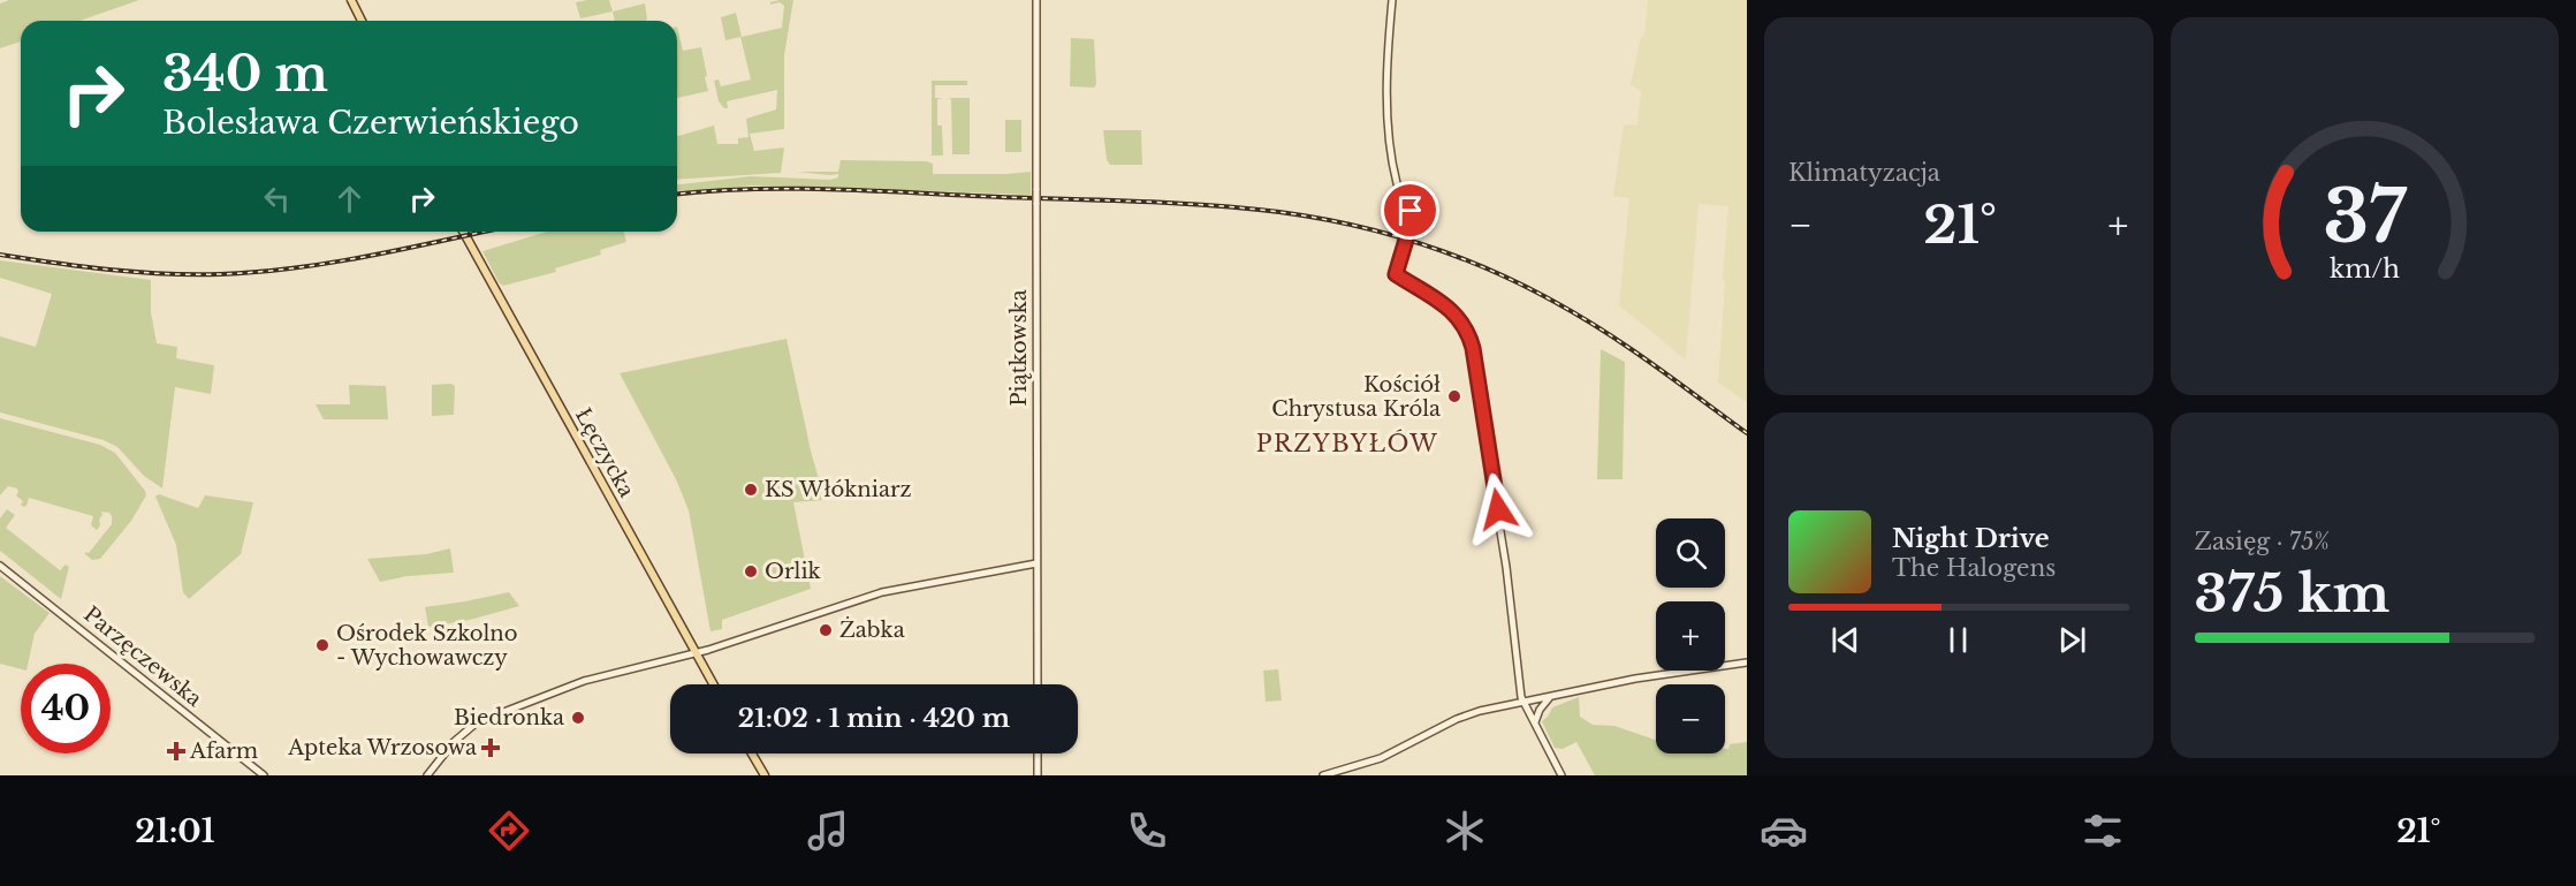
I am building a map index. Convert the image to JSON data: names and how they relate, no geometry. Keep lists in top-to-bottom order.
{
  "streets": {
    "main road": ["Łęczycka"],
    "street": ["Piątkowska", "Parzęczewska"]
  },
  "districts": ["PRZYBYŁÓW"],
  "places": {
    "other": [
      "Kościół Chrystusa Króla",
      "KS Włókniarz",
      "Orlik",
      "Żabka",
      "Ośrodek Szkolno - Wychowawczy",
      "Biedronka"
    ],
    "health": ["Apteka Wrzosowa", "Afarm"]
  },
  "page": {
    "tile": [
      "Klimatyzacja",
      ["Zasięg · 75%", "375 km"]
    ],
    "turn": ["340 m", "Bolesława Czerwieńskiego"],
    "heat": ["−", "21°", "+"],
    "song": ["Night Drive", "The Halogens"],
    "map_buttons": ["+", "−"],
    "limit": "40",
    "trip": "21:02 · 1 min · 420 m",
    "tabs": ["21:01", "21°"],
    "gauge": ["37", "km/h"]
  }
}
